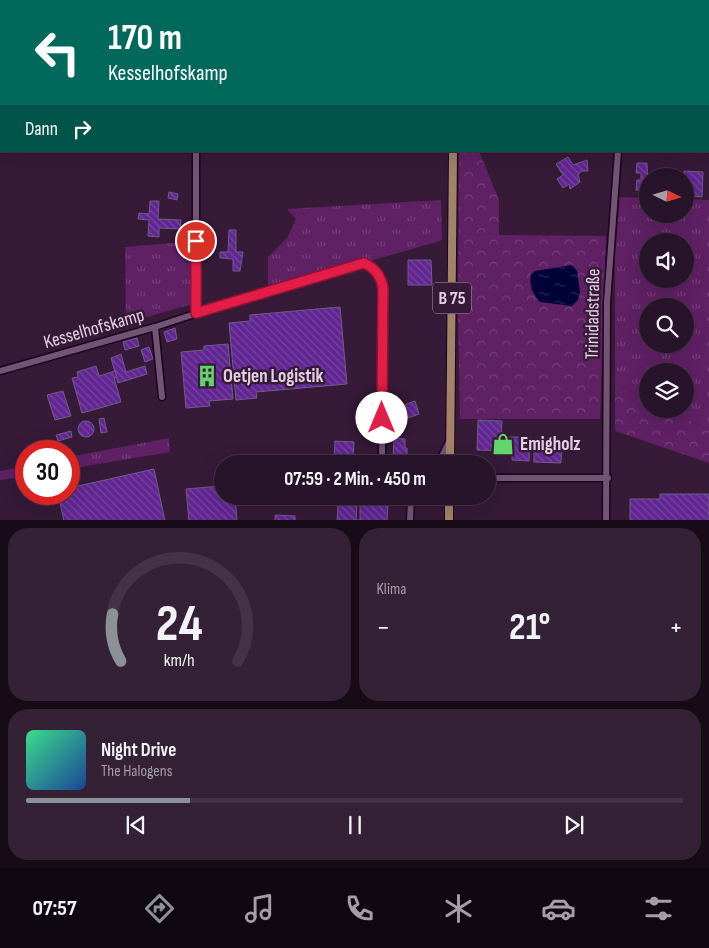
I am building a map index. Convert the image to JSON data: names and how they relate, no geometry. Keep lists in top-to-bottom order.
{
  "streets": {
    "main road": ["B 75"],
    "street": ["Trinidadstraße", "Kesselhofskamp"]
  },
  "places": {
    "building": ["Oetjen Logistik"],
    "shop": ["Emigholz"]
  },
  "north": "right",
  "page": {
    "turn": ["170 m", "Kesselhofskamp"],
    "then": "Dann",
    "limit": "30",
    "trip": "07:59 · 2 Min. · 450 m",
    "tile": "Klima",
    "heat": ["−", "21°", "+"],
    "song": ["Night Drive", "The Halogens"],
    "tabs": "07:57",
    "gauge": ["24", "km/h"]
  }
}
